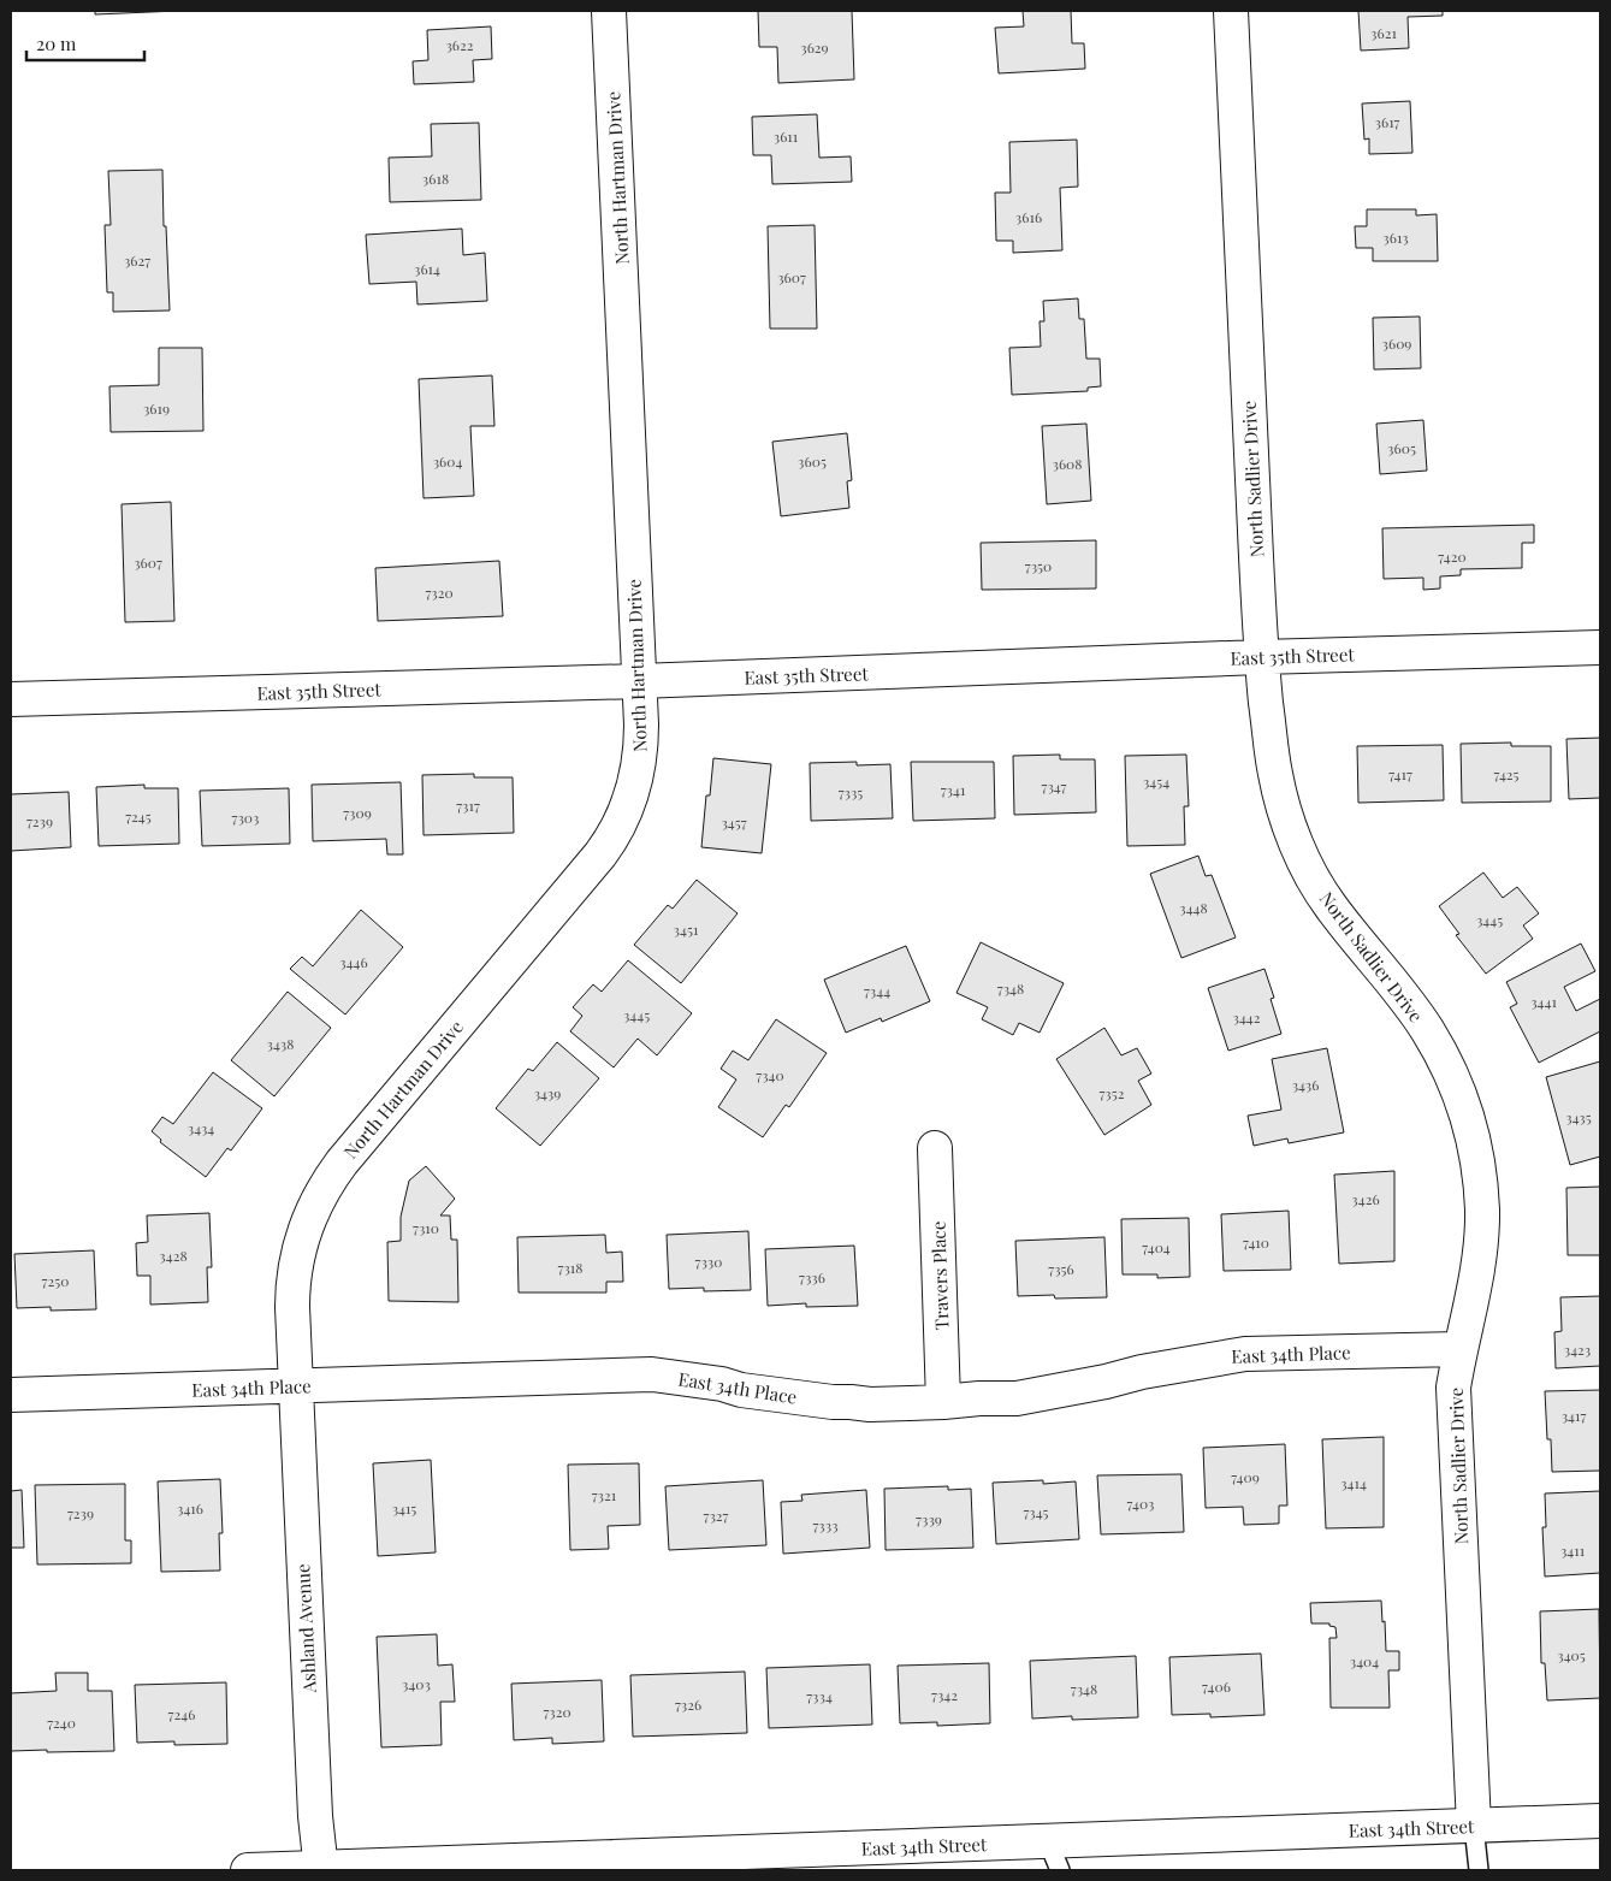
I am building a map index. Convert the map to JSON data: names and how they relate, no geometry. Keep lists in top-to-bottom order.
{
  "streets": {
    "street": [
      "North Hartman Drive",
      "North Sadlier Drive",
      "East 35th Street",
      "Travers Place",
      "East 34th Place",
      "Ashland Avenue",
      "East 34th Street"
    ]
  },
  "crossings": [
    ["North Hartman Drive", "East 35th Street"],
    ["North Hartman Drive", "East 34th Place"],
    ["North Hartman Drive", "Ashland Avenue"],
    ["North Sadlier Drive", "East 35th Street"],
    ["North Sadlier Drive", "East 34th Place"],
    ["North Sadlier Drive", "East 34th Street"],
    ["Travers Place", "East 34th Place"],
    ["East 34th Place", "Ashland Avenue"],
    ["Ashland Avenue", "East 34th Street"]
  ],
  "house_numbers": [
    "3621",
    "3622",
    "3629",
    "3617",
    "3611",
    "3618",
    "3616",
    "3613",
    "3627",
    "3614",
    "3607",
    "3609",
    "3619",
    "3605",
    "3604",
    "3605",
    "3608",
    "7420",
    "3607",
    "7350",
    "7320",
    "7417",
    "7425",
    "3454",
    "7347",
    "7341",
    "7335",
    "7317",
    "7309",
    "7245",
    "7303",
    "7239",
    "3457",
    "3448",
    "3445",
    "3451",
    "3446",
    "7348",
    "7344",
    "3441",
    "3445",
    "3442",
    "3438",
    "7340",
    "3436",
    "3439",
    "7352",
    "3435",
    "3434",
    "3426",
    "7310",
    "7410",
    "7404",
    "3428",
    "7330",
    "7318",
    "7356",
    "7336",
    "7250",
    "3423",
    "3417",
    "7409",
    "3414",
    "7321",
    "7403",
    "3416",
    "3415",
    "7345",
    "7239",
    "7327",
    "7339",
    "7333",
    "3411",
    "3405",
    "3404",
    "3403",
    "7406",
    "7348",
    "7342",
    "7334",
    "7326",
    "7320",
    "7246",
    "7240"
  ],
  "scale_bar": "20 m"
}
